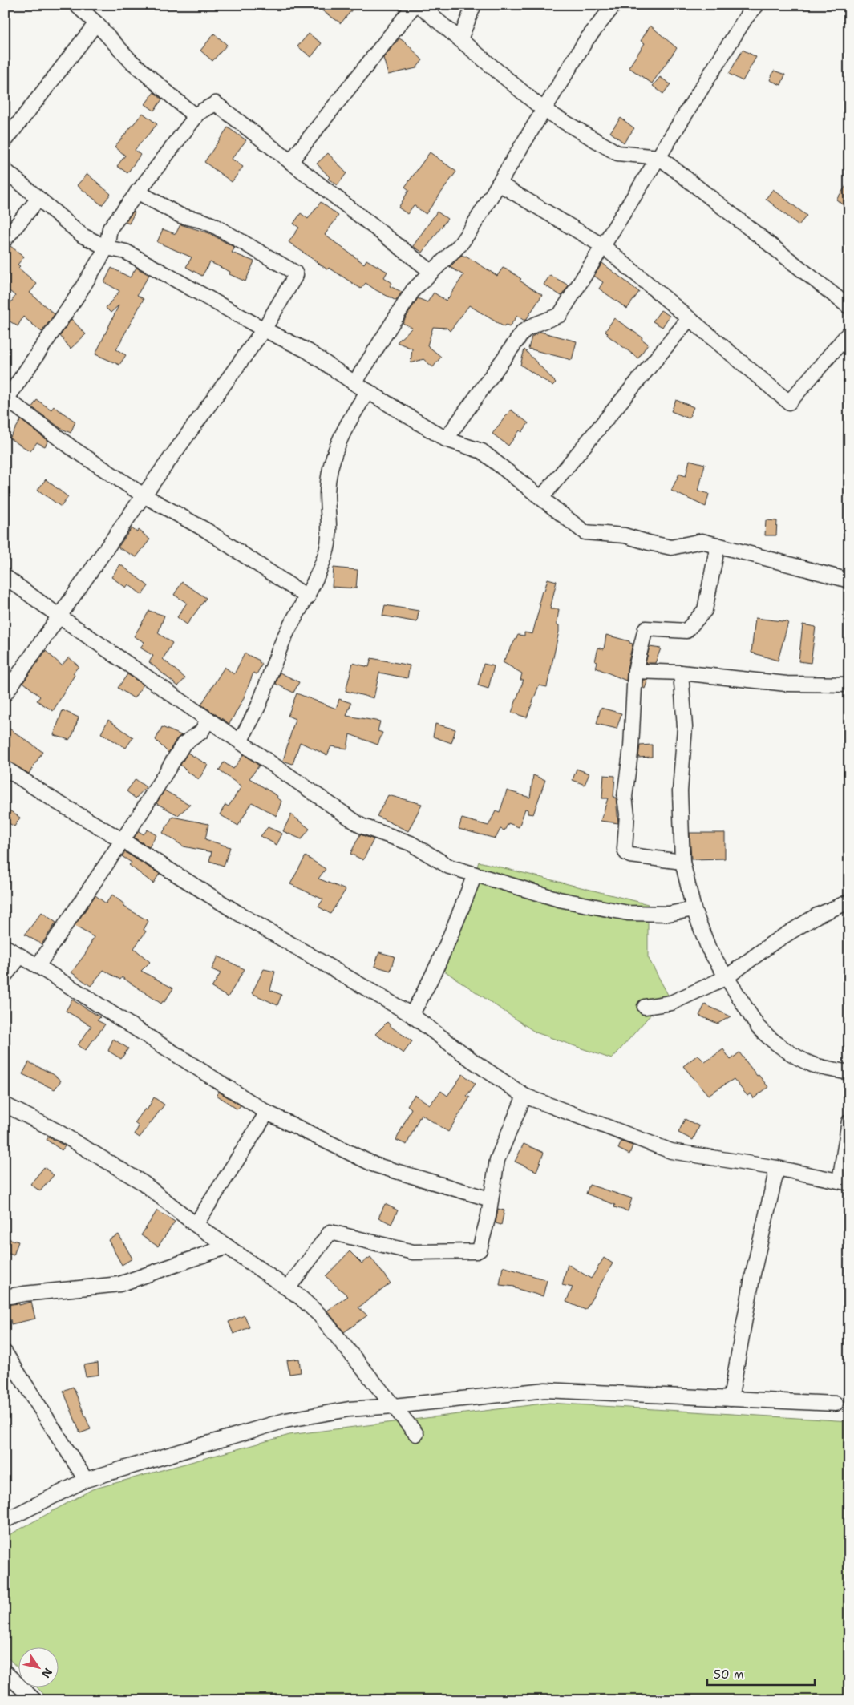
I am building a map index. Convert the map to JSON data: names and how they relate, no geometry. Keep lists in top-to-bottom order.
{
  "scale_bar": "50 m",
  "north": "bottom right"
}
